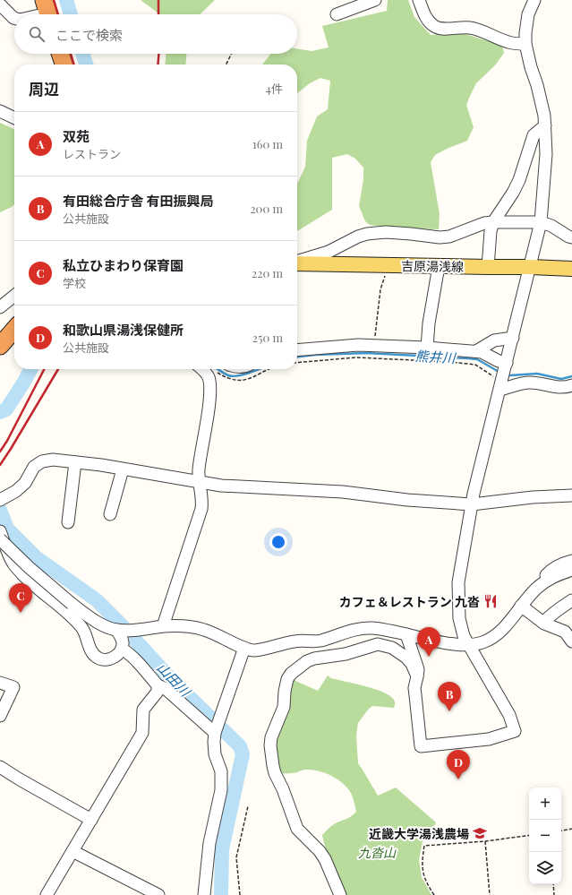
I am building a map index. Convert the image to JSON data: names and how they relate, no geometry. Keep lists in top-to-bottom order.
{
  "streets": {
    "main road": ["吉原湯浅線"]
  },
  "water": ["熊井川", "山田川"],
  "parks": ["九沓山"],
  "places": {
    "restaurant": ["カフェ＆レストラン 九沓"],
    "school or university": ["近畿大学湯浅農場"]
  },
  "page": {
    "search": "ここで検索",
    "heading": ["周辺", "4件"],
    "list": [
      {
        "mark": "A",
        "name": "双苑",
        "note": "レストラン",
        "value": "160 m"
      },
      {
        "mark": "B",
        "name": "有田総合庁舎 有田振興局",
        "note": "公共施設",
        "value": "200 m"
      },
      {
        "mark": "C",
        "name": "私立ひまわり保育園",
        "note": "学校",
        "value": "220 m"
      },
      {
        "mark": "D",
        "name": "和歌山県湯浅保健所",
        "note": "公共施設",
        "value": "250 m"
      }
    ],
    "pins": [
      "C",
      "A",
      "B",
      "D"
    ],
    "map_buttons": ["+", "−"]
  }
}
